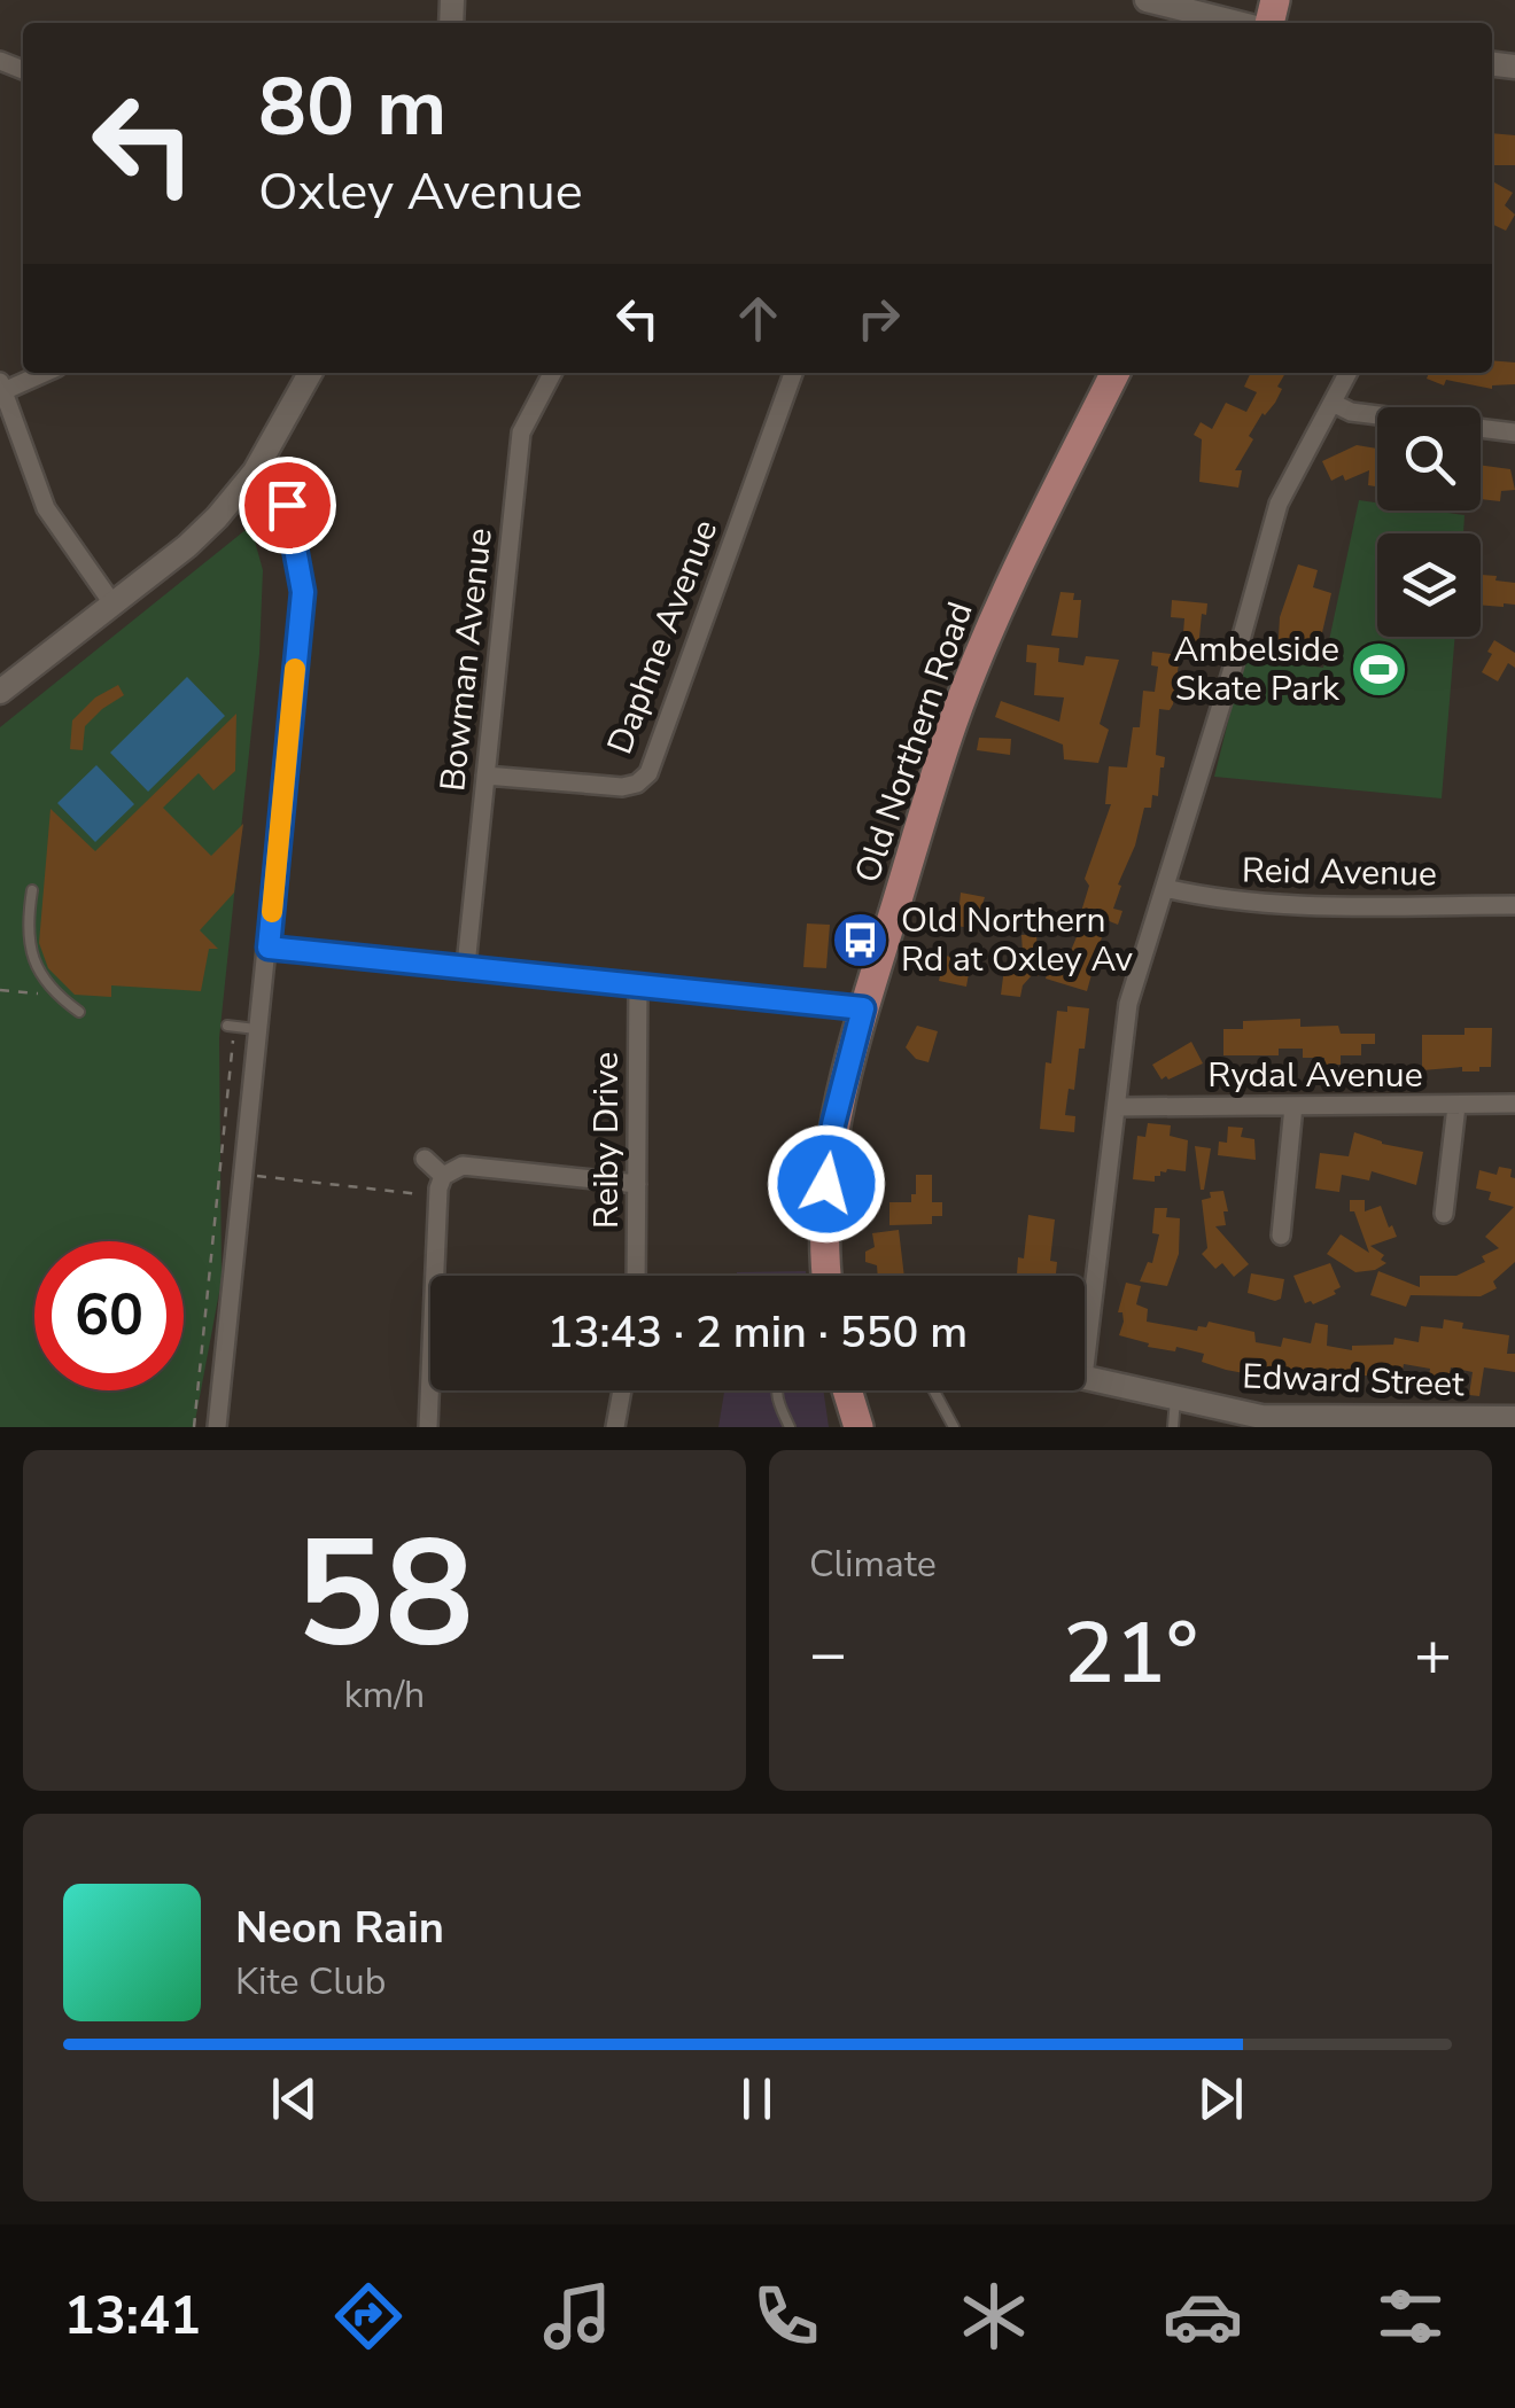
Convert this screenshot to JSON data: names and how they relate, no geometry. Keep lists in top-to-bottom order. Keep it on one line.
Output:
{"streets":{"main road":["Old Northern Road"],"street":["Daphne Avenue","Bowman Avenue","Reid Avenue","Rydal Avenue","Reiby Drive","Edward Street"]},"crossings":[["Daphne Avenue","Bowman Avenue"]],"places":{"sports":["Ambelside Skate Park"],"bus stop":["Old Northern Rd at Oxley Av"]},"page":{"turn":["80 m","Oxley Avenue"],"limit":"60","trip":"13:43 · 2 min · 550 m","tile":[["58","km/h"],"Climate"],"heat":["−","21°","+"],"song":["Neon Rain","Kite Club"],"tabs":"13:41"}}
